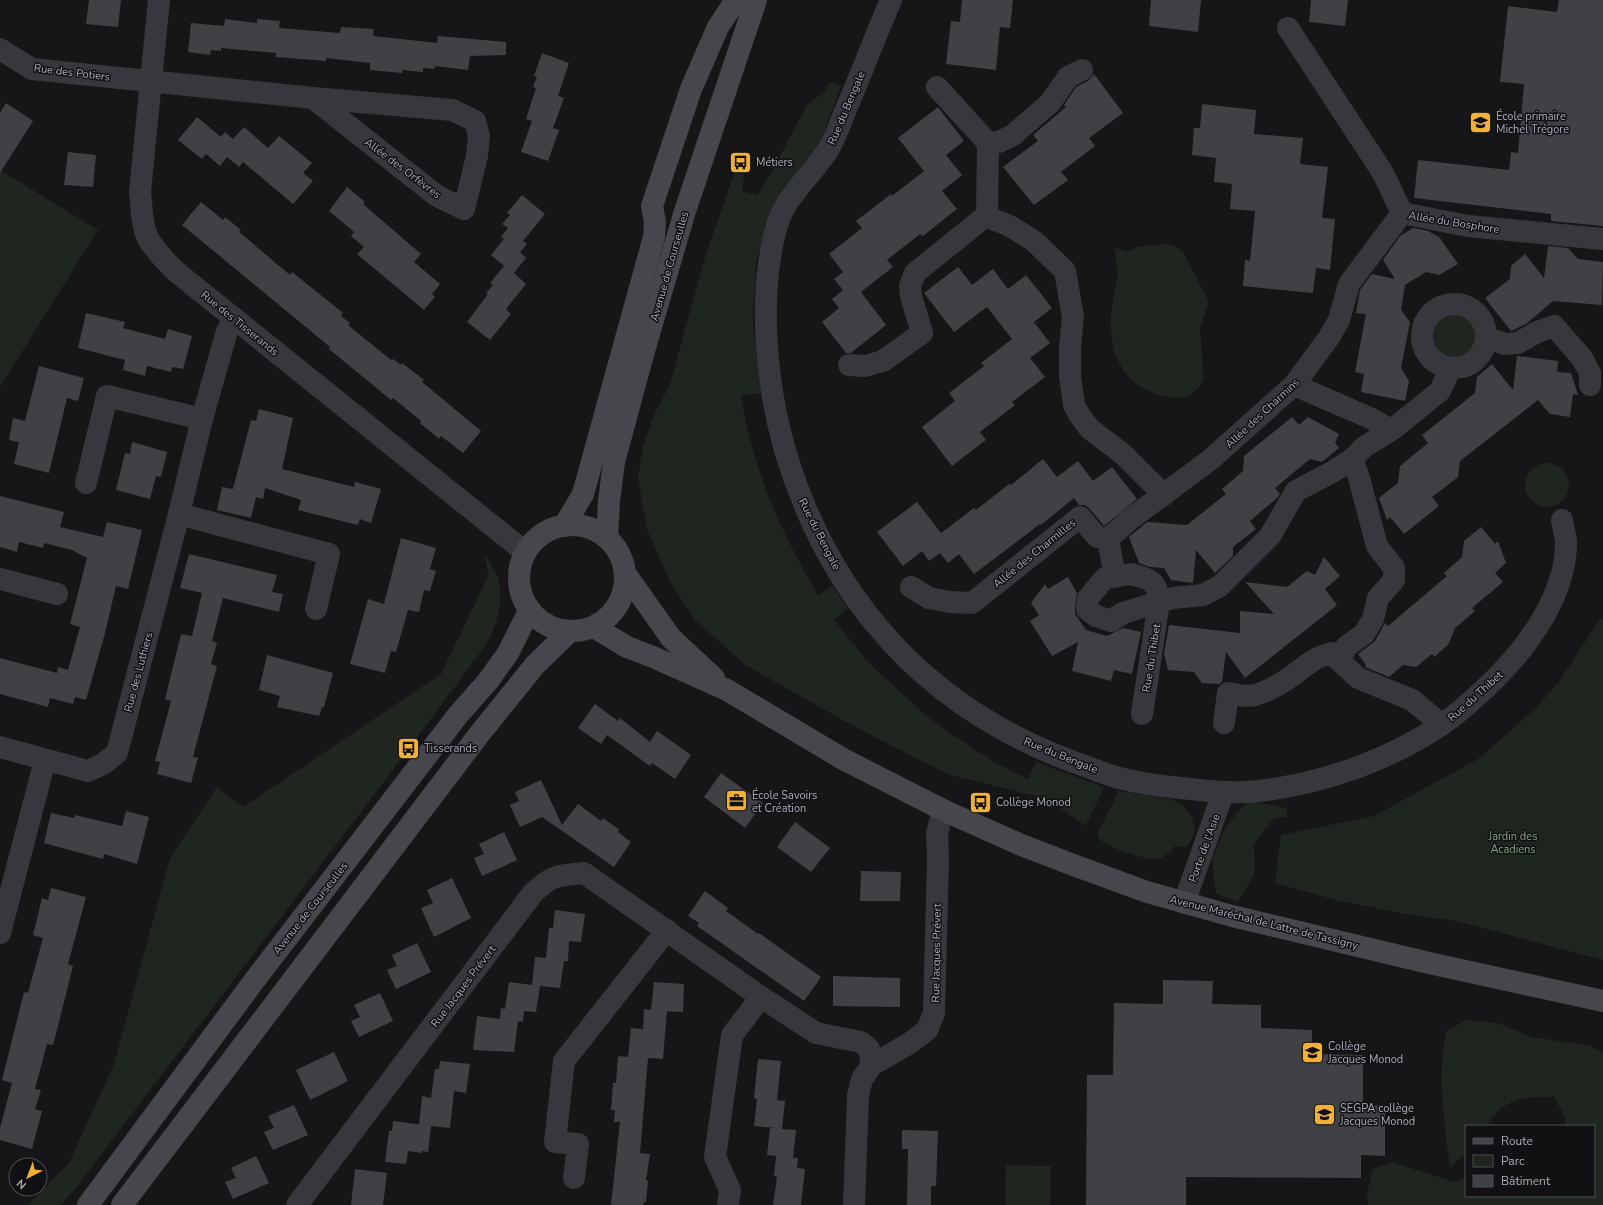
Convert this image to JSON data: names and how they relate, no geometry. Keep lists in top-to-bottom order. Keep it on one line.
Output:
{"streets":{"main road":["Avenue de Courseulles","Avenue Maréchal de Lattre de Tassigny"],"street":["Rue des Potiers","Rue du Bengale","Allée des Orfèvres","Allée du Bosphore","Rue des Tisserands","Allée des Charmins","Allée des Charmilles","Rue du Thibet","Rue des Luthiers","Porte de l'Asie","Rue Jacques Prévert"]},"crossings":[["Rue des Potiers","Allée des Orfèvres"],["Rue des Potiers","Rue des Tisserands"],["Rue du Bengale","Rue du Thibet"],["Rue du Bengale","Porte de l'Asie"],["Allée des Orfèvres","Rue des Tisserands"],["Allée du Bosphore","Allée des Charmins"],["Avenue de Courseulles","Rue des Tisserands"],["Avenue de Courseulles","Avenue Maréchal de Lattre de Tassigny"],["Rue des Tisserands","Rue des Luthiers"],["Rue des Tisserands","Avenue Maréchal de Lattre de Tassigny"],["Porte de l'Asie","Avenue Maréchal de Lattre de Tassigny"],["Avenue Maréchal de Lattre de Tassigny","Rue Jacques Prévert"]],"parks":["Jardin des Acadiens"],"places":{"school or university":["École primaire Michel Trégore","Collège Jacques Monod","SEGPA collège Jacques Monod"],"bus stop":["Métiers","Tisserands","Collège Monod"],"office":["École Savoirs et Création"]},"legend":["Route","Parc","Bâtiment"],"north":"bottom left"}
